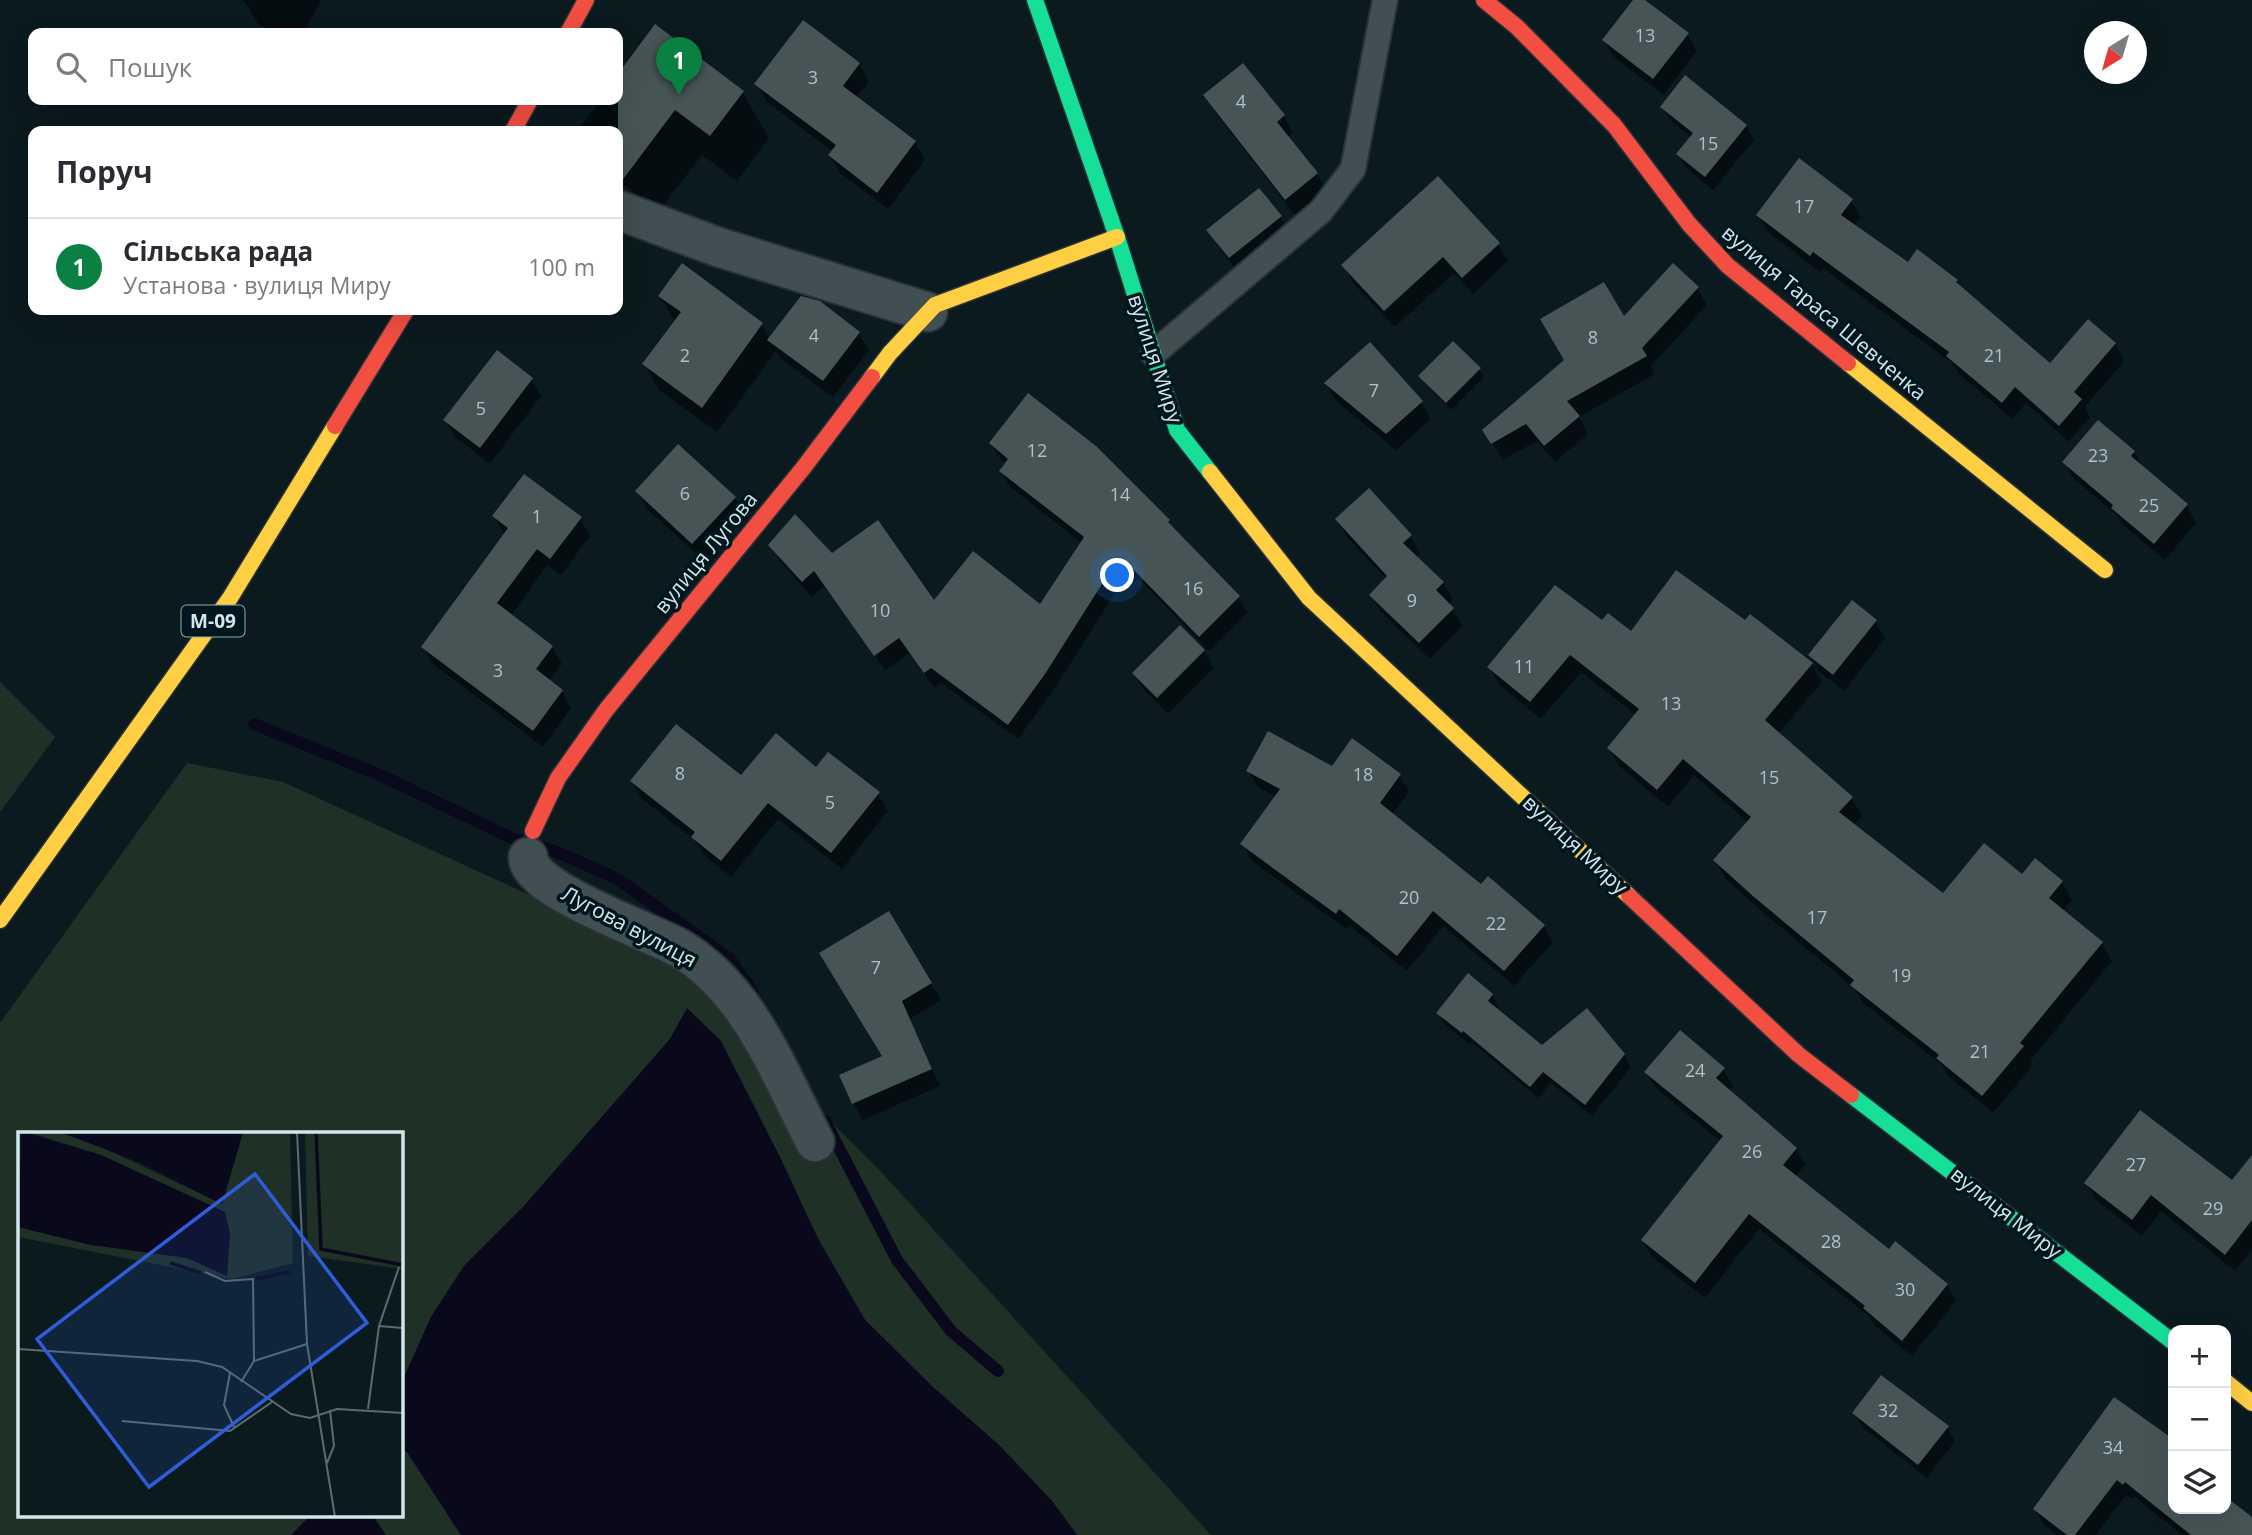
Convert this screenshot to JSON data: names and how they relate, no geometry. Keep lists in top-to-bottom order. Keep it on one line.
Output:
{"streets":{"main road":["вулиця Тараса Шевченка","вулиця Миру","вулиця Лугова","М-09"],"street":["Лугова вулиця"]},"crossings":[["вулиця Лугова","Лугова вулиця"]],"house_numbers":["13","3","4","15","17","4","8","2","21","7","5","12","23","6","14","25","1","16","9","10","11","3","13","8","18","15","5","20","17","22","7","19","21","24","26","27","29","28","30","32","34"],"north":"bottom left","page":{"search":"Пошук","pins":"1","heading":"Поруч","list":[{"mark":"1","name":"Сільська рада","note":"Установа · вулиця Миру","value":"100 m"}],"map_buttons":["+","−"]}}
